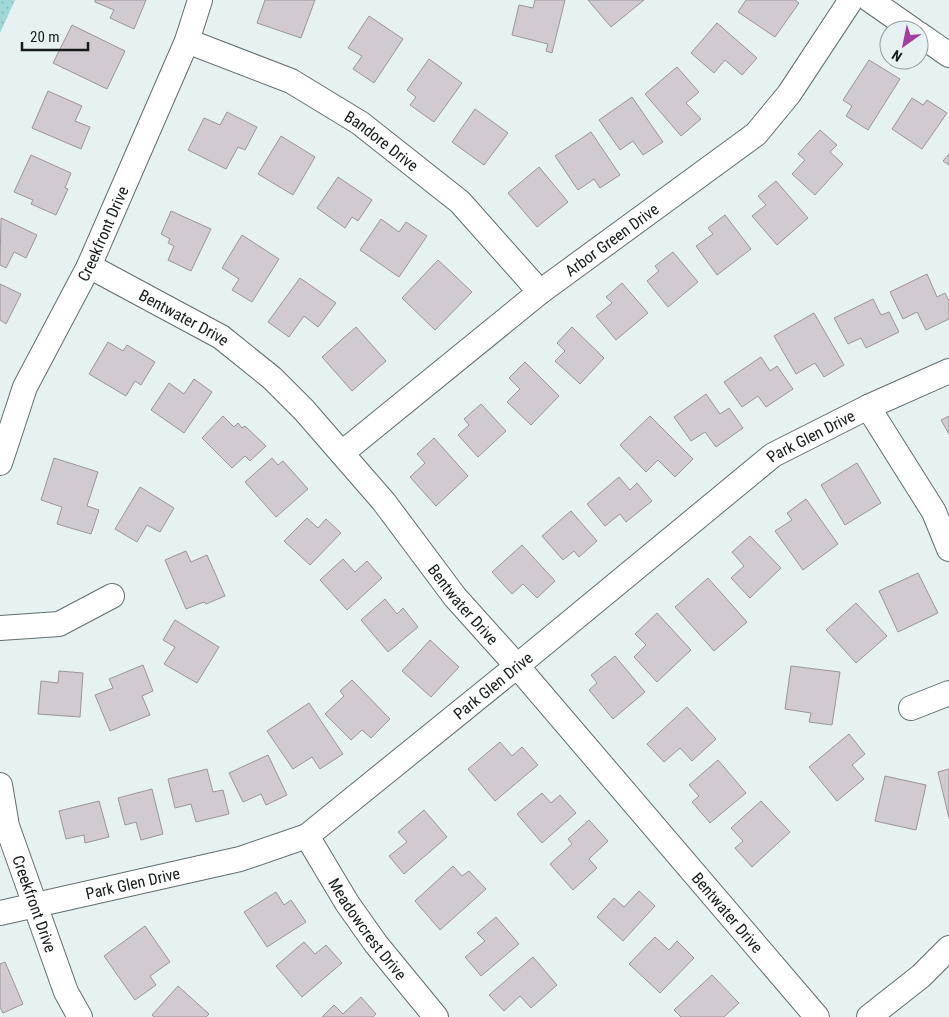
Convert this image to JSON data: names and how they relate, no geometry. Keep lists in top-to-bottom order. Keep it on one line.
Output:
{"streets":{"street":["Bandore Drive","Creekfront Drive","Arbor Green Drive","Bentwater Drive","Park Glen Drive","Meadowcrest Drive"]},"crossings":[["Bandore Drive","Creekfront Drive"],["Bandore Drive","Arbor Green Drive"],["Creekfront Drive","Bentwater Drive"],["Creekfront Drive","Park Glen Drive"],["Arbor Green Drive","Bentwater Drive"],["Bentwater Drive","Park Glen Drive"],["Park Glen Drive","Meadowcrest Drive"]],"scale_bar":"20 m","north":"bottom left"}
